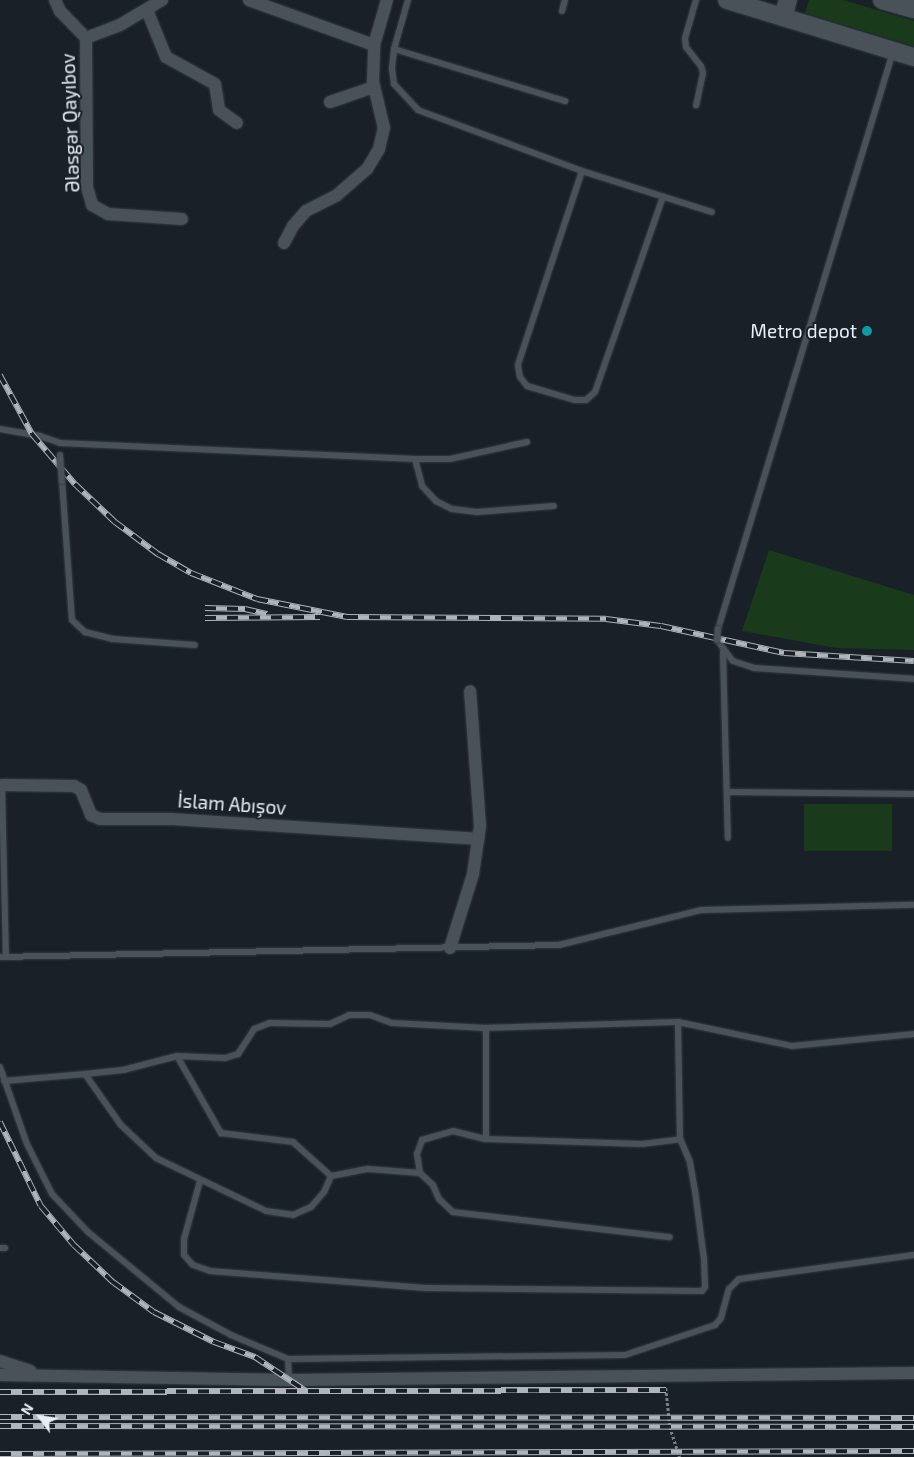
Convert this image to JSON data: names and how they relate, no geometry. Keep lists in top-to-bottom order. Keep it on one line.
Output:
{"streets":{"street":["Ələsgər Qayıbov","İslam Abışov"]},"places":["Metro depot"],"north":"top left"}
